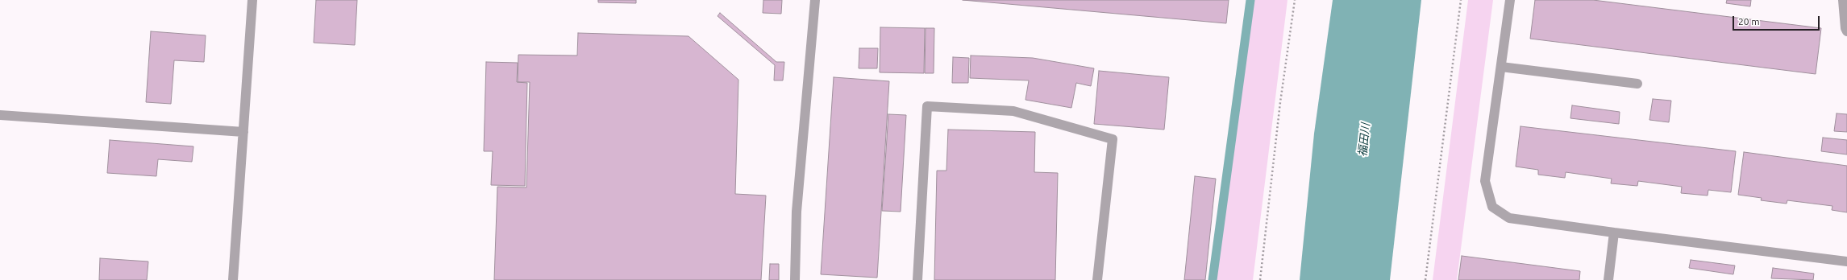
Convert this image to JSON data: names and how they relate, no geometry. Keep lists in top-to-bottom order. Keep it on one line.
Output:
{"water":["福田川"],"scale_bar":"20 m"}
